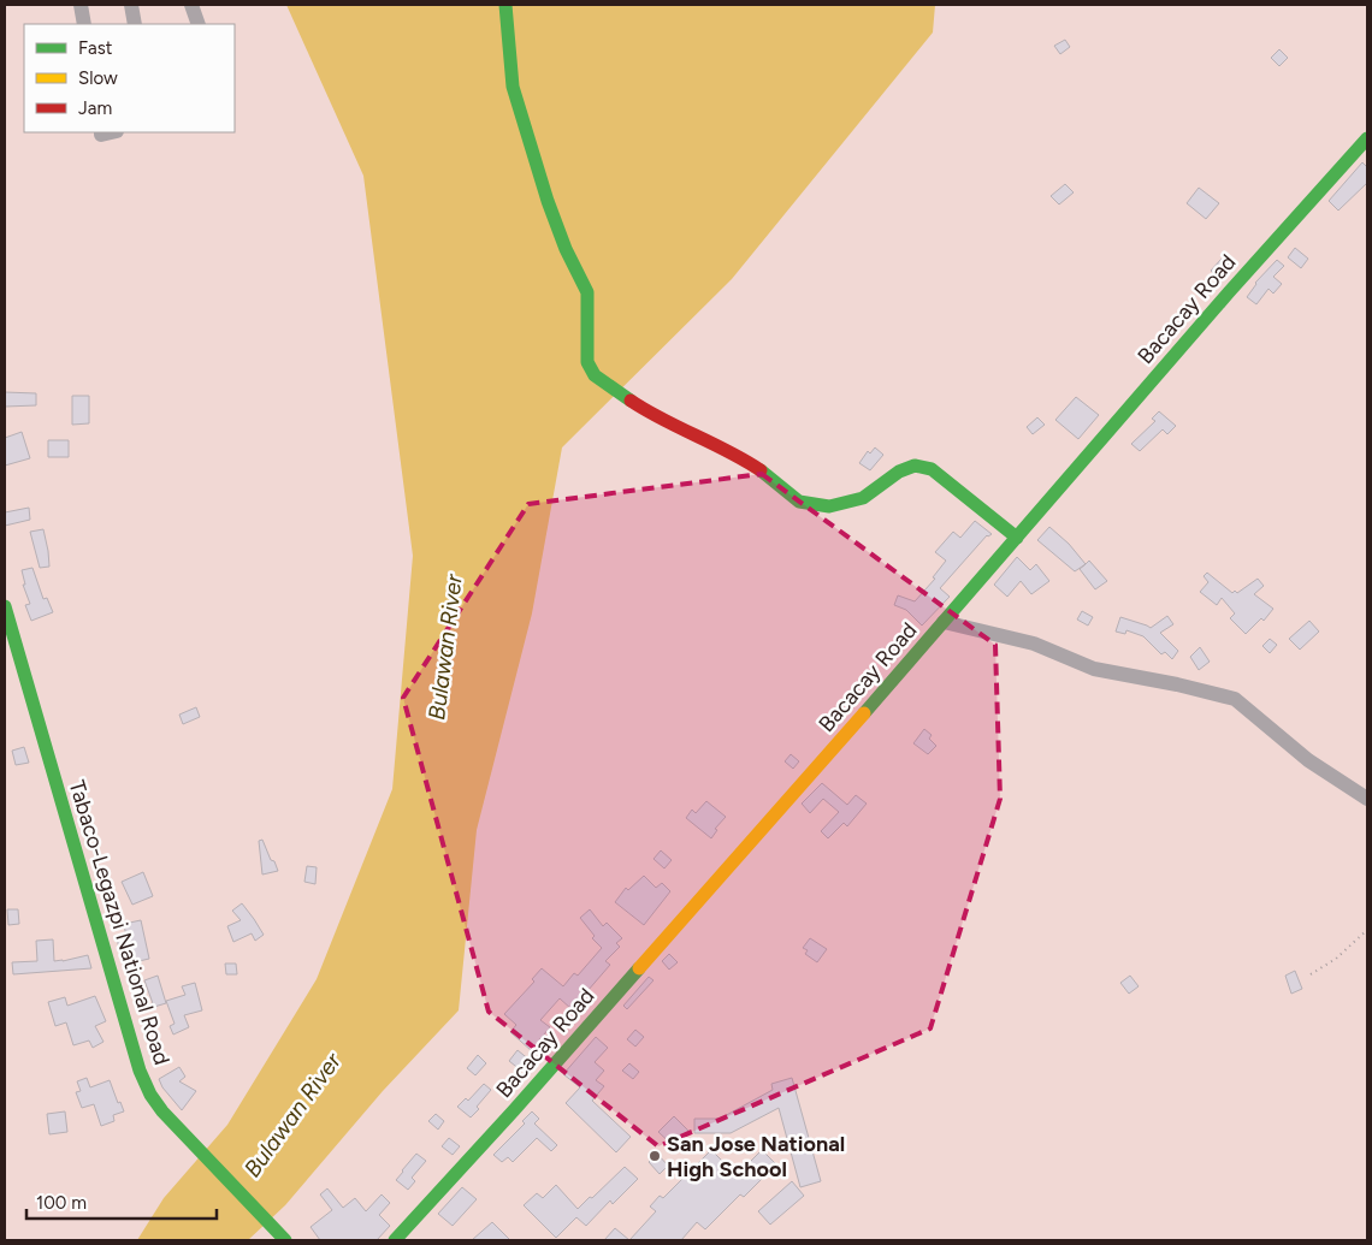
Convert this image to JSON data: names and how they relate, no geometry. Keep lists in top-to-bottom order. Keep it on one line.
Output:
{"streets":{"main road":["Bacacay Road","Tabaco-Legazpi National Road"]},"water":["Bulawan River"],"places":["San Jose National High School"],"legend":["Fast","Slow","Jam"],"scale_bar":"100 m"}
